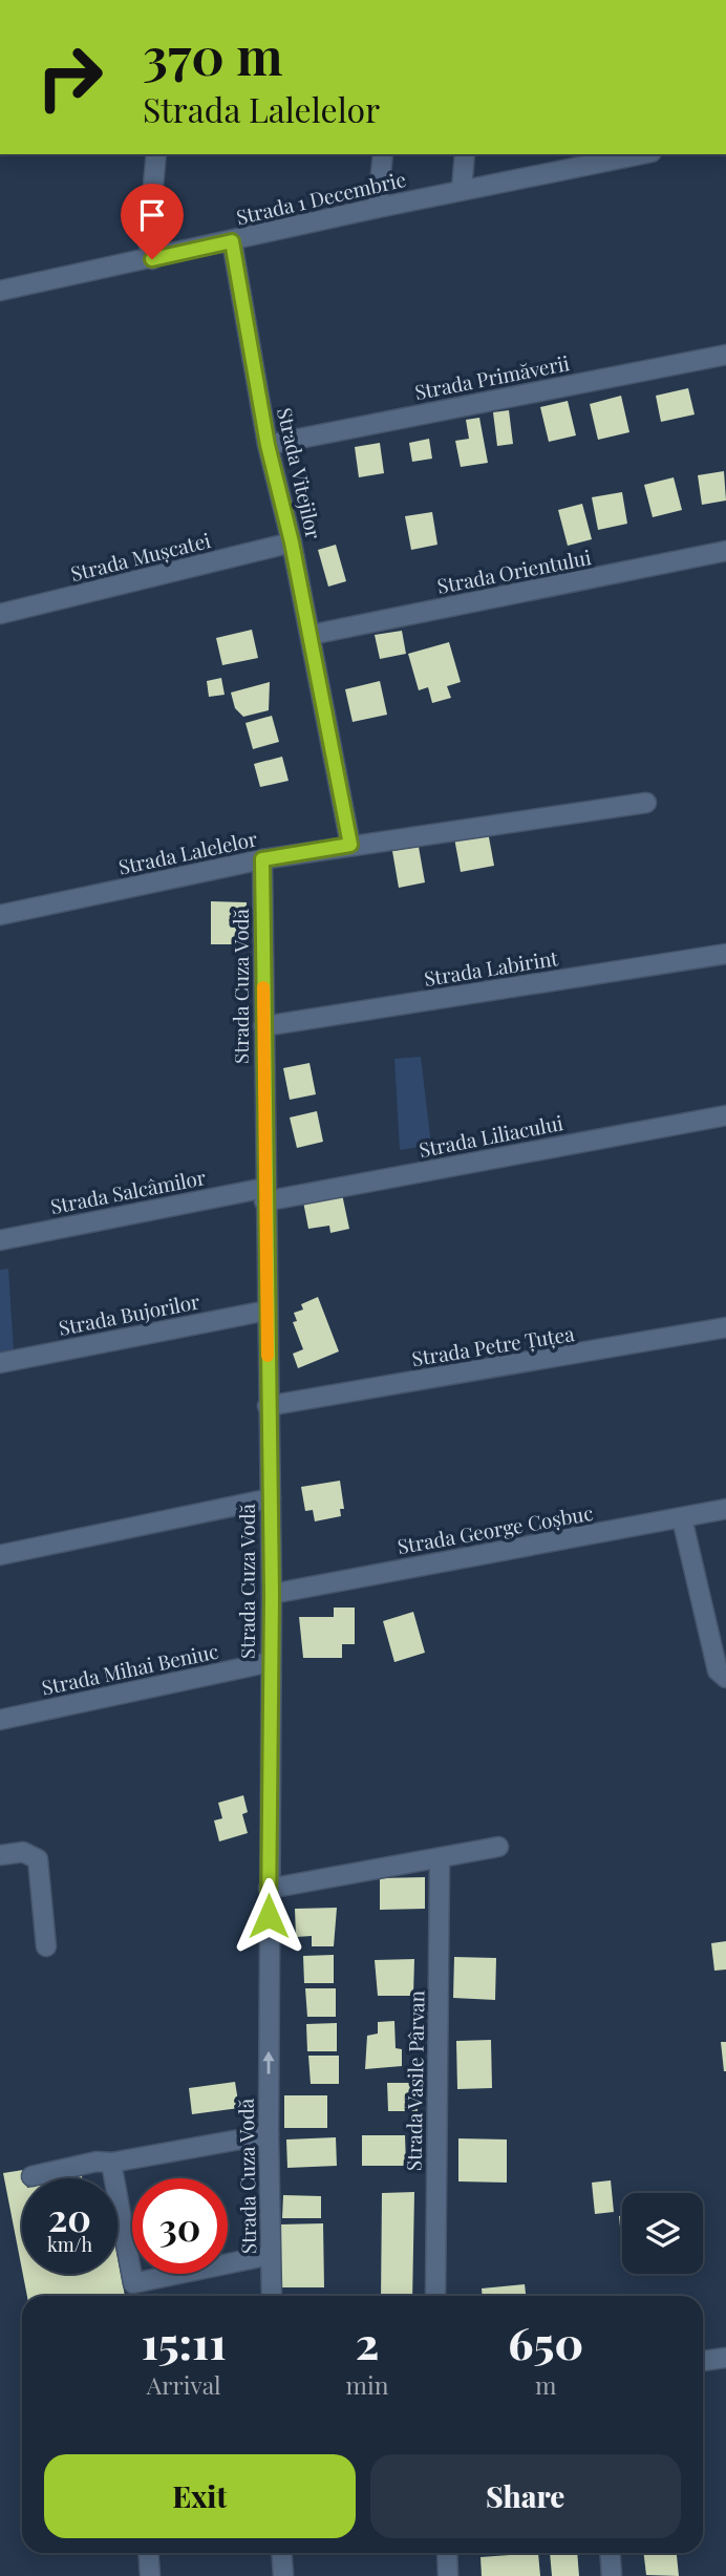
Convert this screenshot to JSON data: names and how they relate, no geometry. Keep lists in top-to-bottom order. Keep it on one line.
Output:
{"streets":{"street":["Strada 1 Decembrie","Strada Primăverii","Strada Vitejilor","Strada Mușcatei","Strada Orientului","Strada Lalelelor","Strada Labirint","Strada Cuza Vodă","Strada Liliacului","Strada Salcâmilor","Strada Bujorilor","Strada Petre Țuțea","Strada George Coșbuc","Strada Mihai Beniuc","Strada Vasile Pârvan"]},"crossings":[["Strada 1 Decembrie","Strada Vitejilor"],["Strada Primăverii","Strada Vitejilor"],["Strada Vitejilor","Strada Mușcatei"],["Strada Vitejilor","Strada Orientului"],["Strada Vitejilor","Strada Lalelelor"],["Strada Lalelelor","Strada Cuza Vodă"],["Strada Labirint","Strada Cuza Vodă"],["Strada Cuza Vodă","Strada Liliacului"],["Strada Cuza Vodă","Strada Salcâmilor"],["Strada Cuza Vodă","Strada Bujorilor"],["Strada Cuza Vodă","Strada Petre Țuțea"],["Strada Cuza Vodă","Strada George Coșbuc"],["Strada Cuza Vodă","Strada Mihai Beniuc"],["Strada Liliacului","Strada Salcâmilor"]],"page":{"turn":["370 m","Strada Lalelelor"],"speed":"20 km/h","limit":"30","eta":["15:11","Arrival","2","min","650","m"],"buttons":["Exit","Share"]}}
